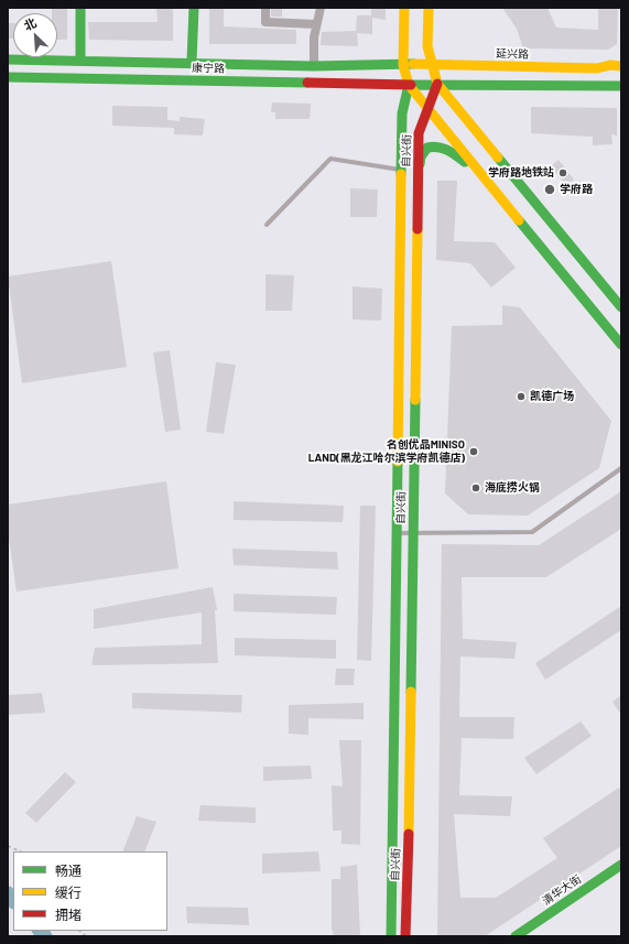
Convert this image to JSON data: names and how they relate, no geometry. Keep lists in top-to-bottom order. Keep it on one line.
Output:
{"streets":{"main road":["延兴路","康宁路","自兴街","清华大街"]},"crossings":[["延兴路","康宁路"],["康宁路","自兴街"]],"places":["学府路地铁站","学府路","凯德广场","名创优品MINISO LAND(黑龙江哈尔滨学府凯德店)","海底捞火锅"],"legend":["畅通","缓行","拥堵"],"north":"top left"}
